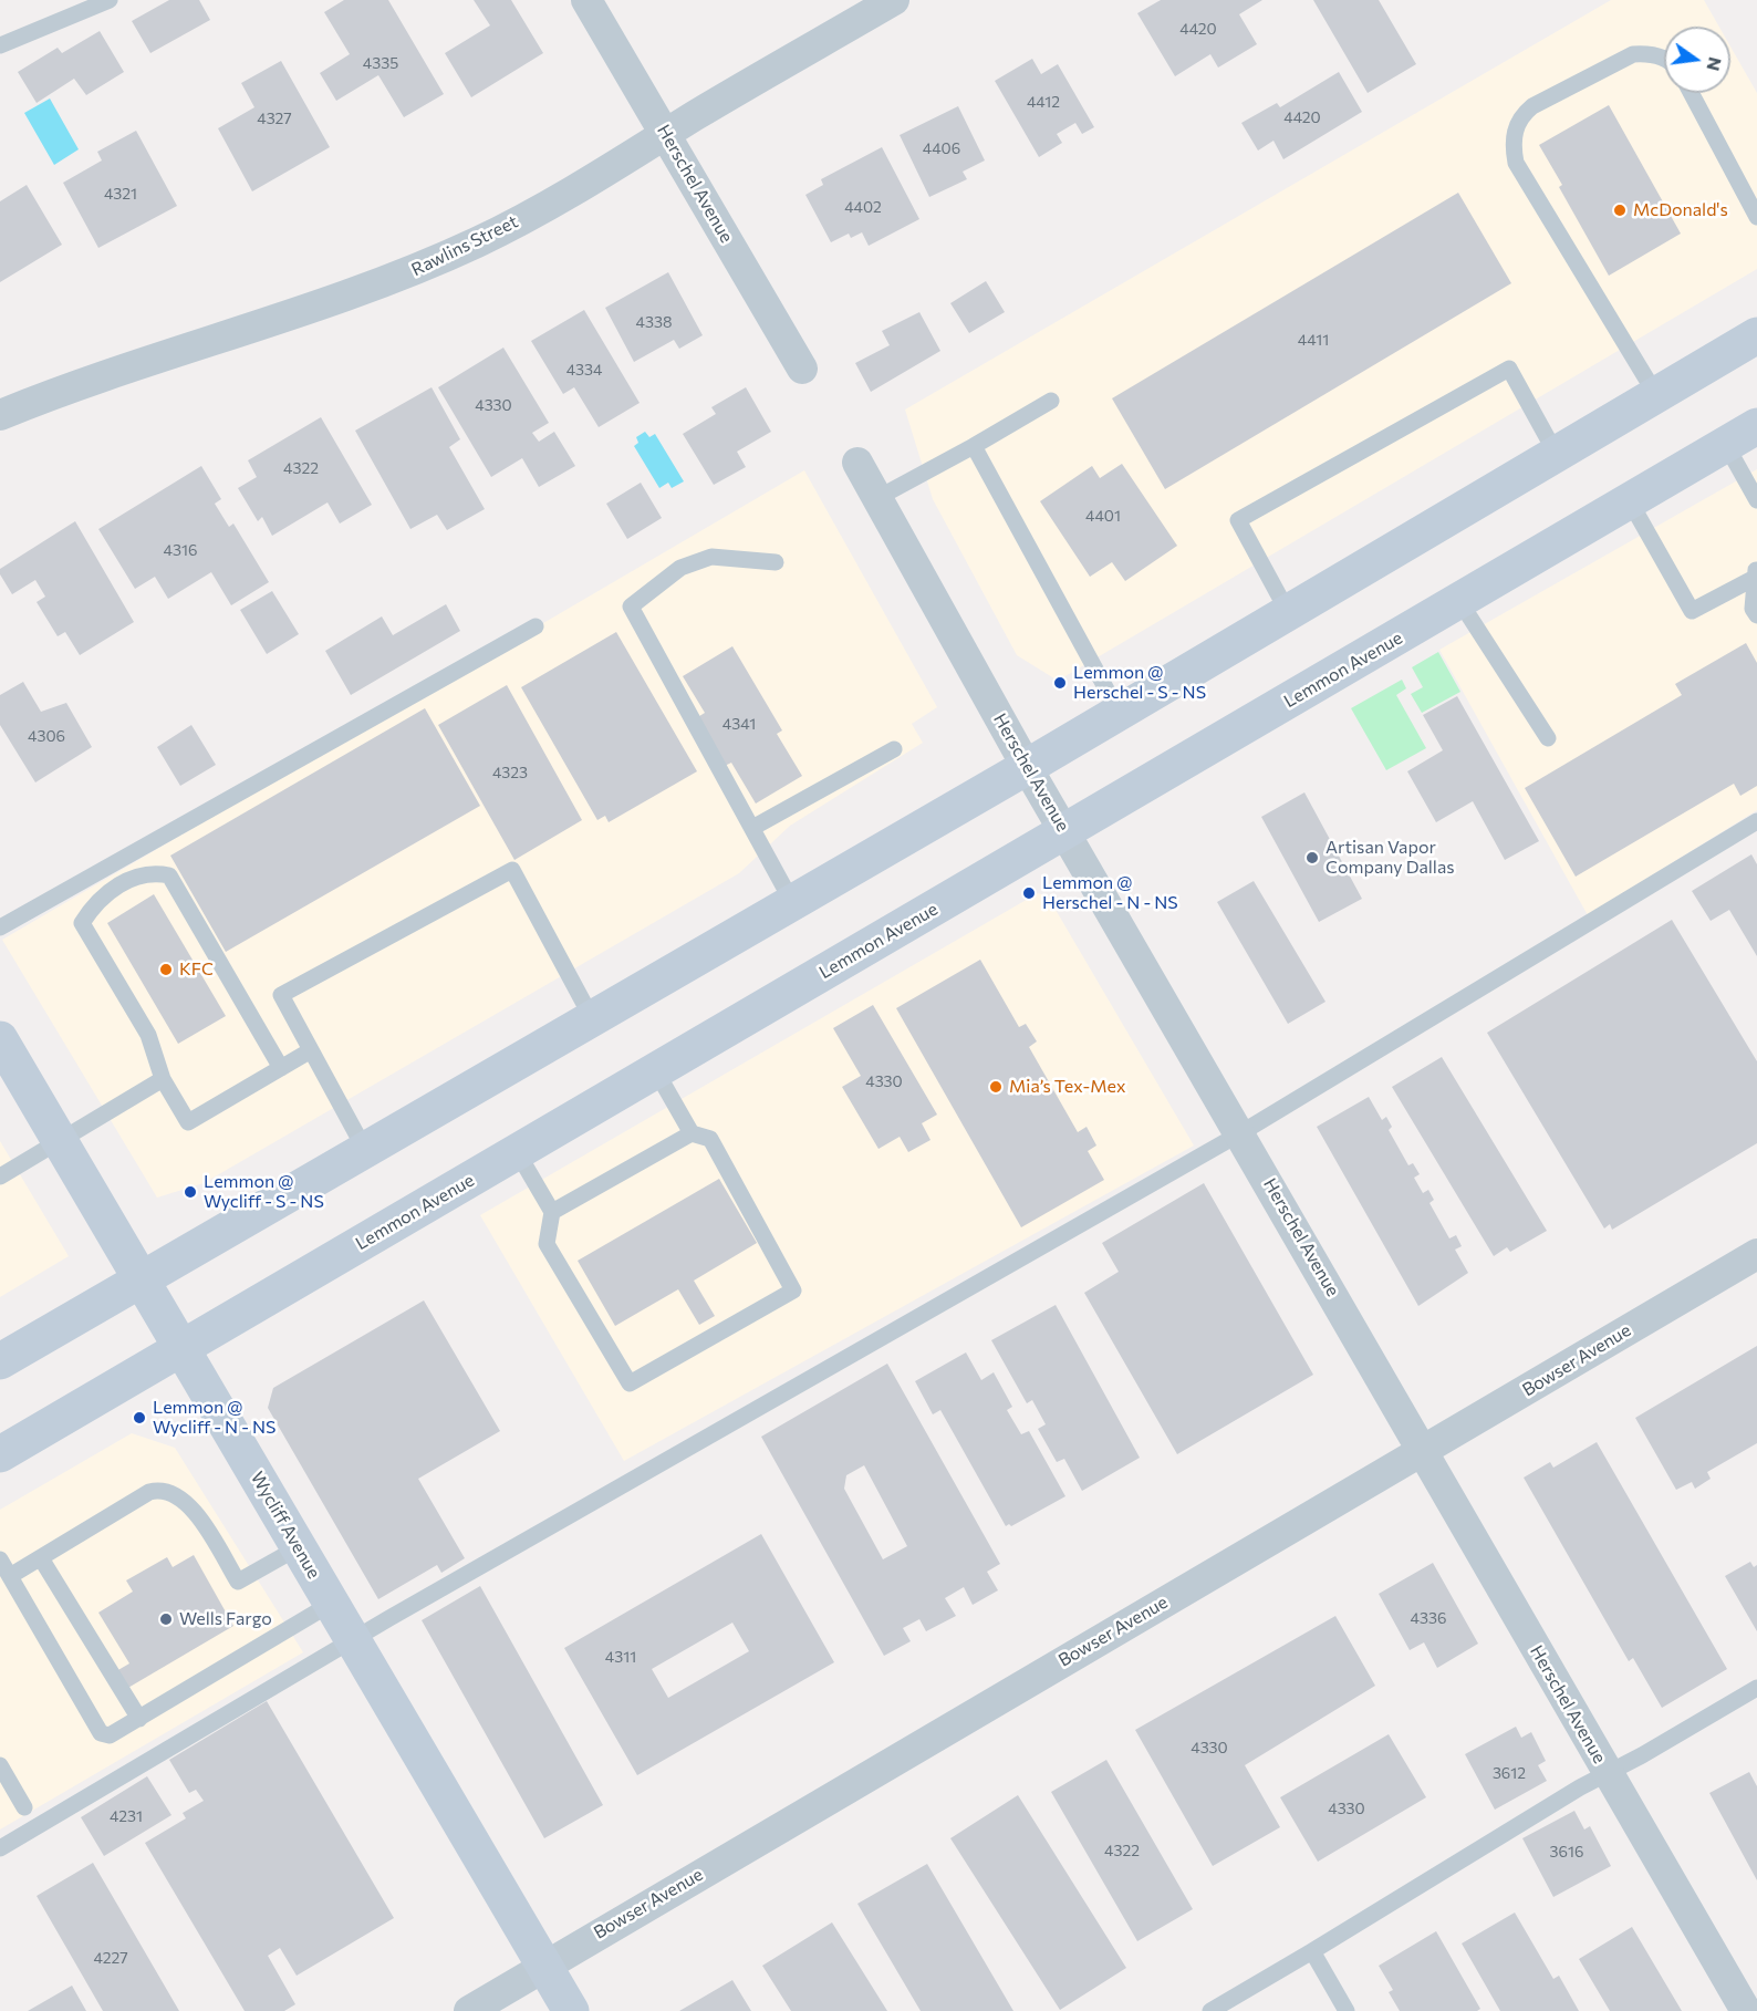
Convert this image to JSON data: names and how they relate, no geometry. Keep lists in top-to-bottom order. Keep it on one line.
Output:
{"streets":{"main road":["Lemmon Avenue","Wycliff Avenue"],"street":["Herschel Avenue","Rawlins Street","Bowser Avenue"]},"crossings":[["Herschel Avenue","Rawlins Street"],["Herschel Avenue","Lemmon Avenue"],["Herschel Avenue","Bowser Avenue"],["Lemmon Avenue","Wycliff Avenue"],["Bowser Avenue","Wycliff Avenue"]],"places":["McDonald's","Lemmon @ Herschel - S - NS","Artisan Vapor Company Dallas","Lemmon @ Herschel - N - NS","KFC","Mia’s Tex-Mex","Lemmon @ Wycliff - S - NS","Lemmon @ Wycliff - N - NS","Wells Fargo"],"house_numbers":["4420","4335","4412","4420","4327","4406","4321","4402","4338","4411","4334","4330","4322","4401","4316","4341","4306","4323","4330","4336","4311","4330","3612","4330","4231","4322","3616","4227"],"north":"right"}
